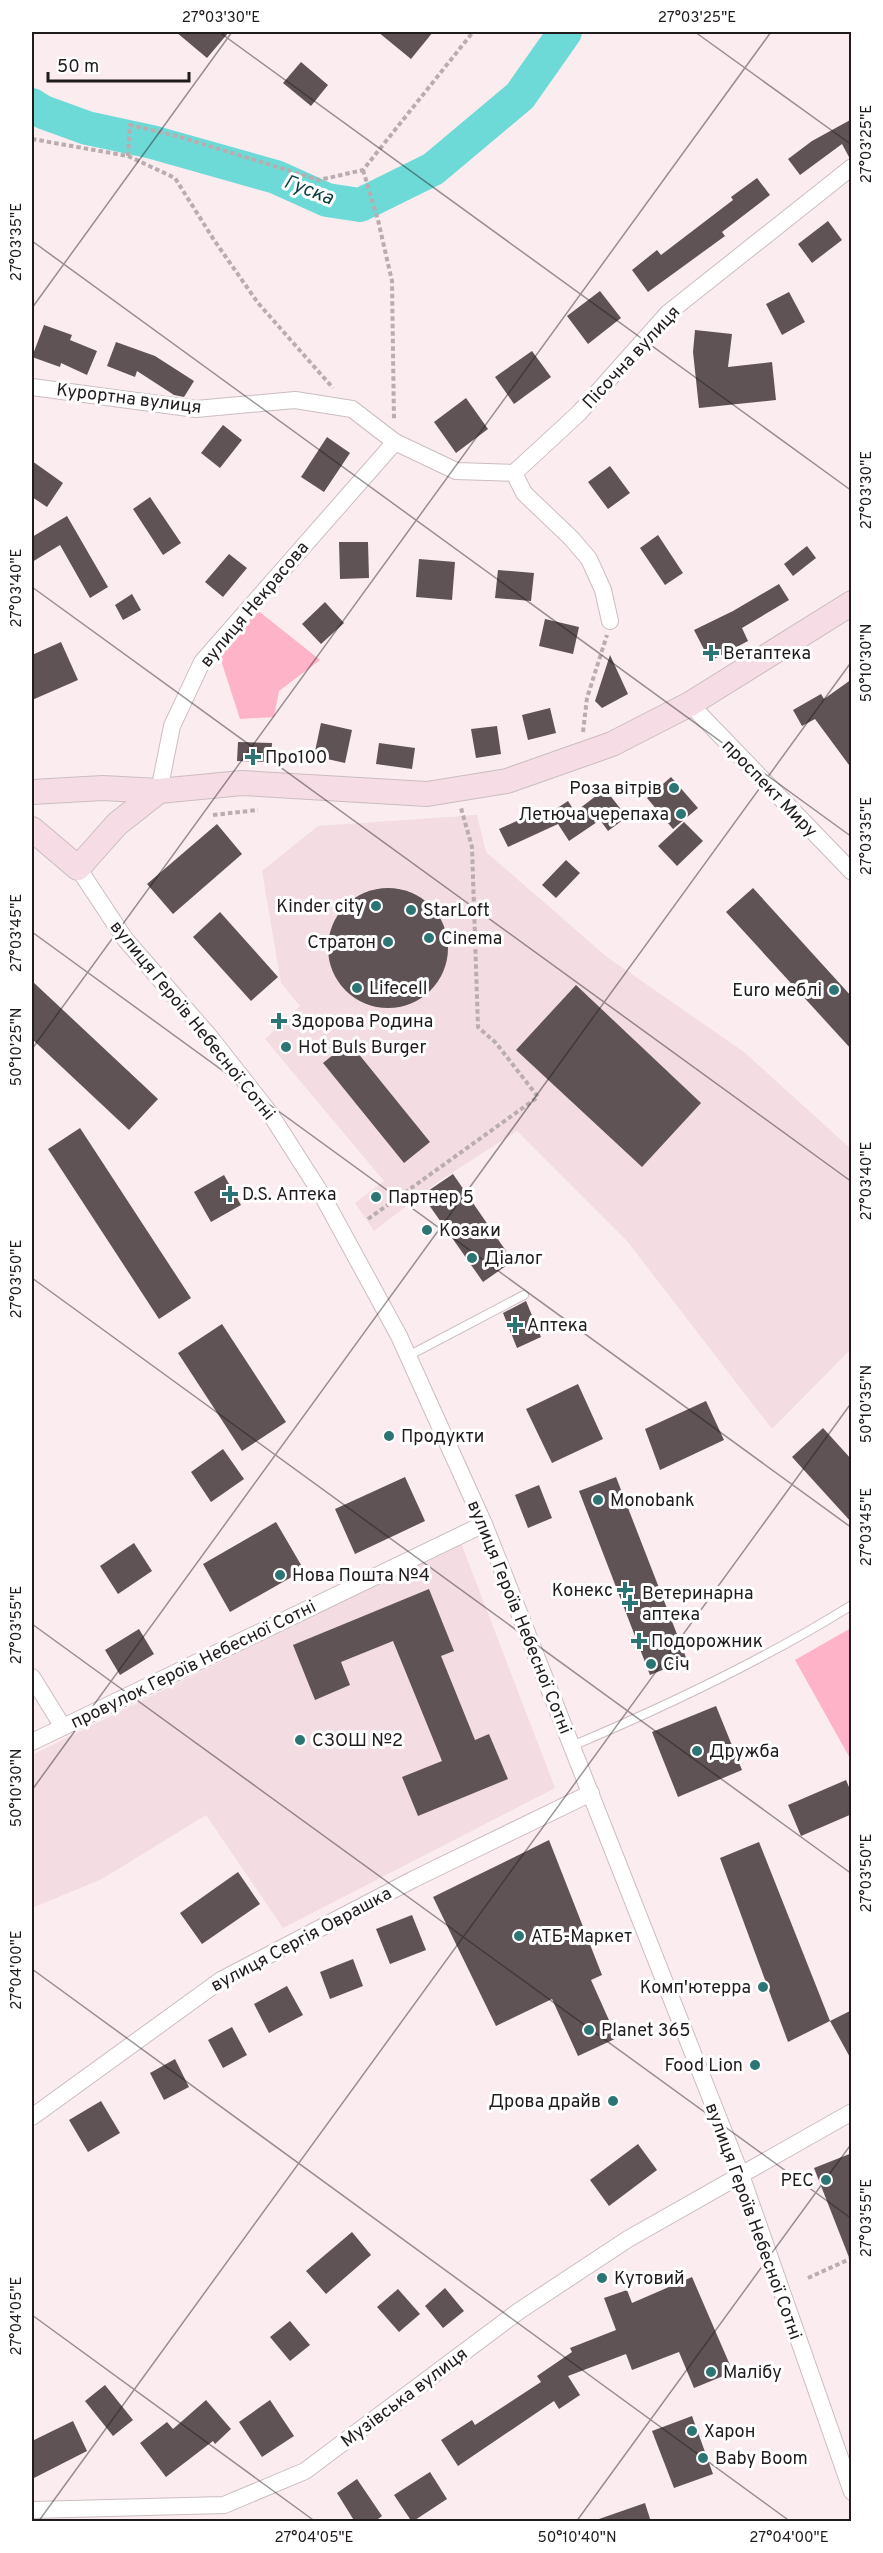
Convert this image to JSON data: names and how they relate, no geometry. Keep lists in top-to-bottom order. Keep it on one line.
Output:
{"streets":{"main road":["вулиця Героїв Небесної Сотні"],"street":["Пісочна вулиця","Курортна вулиця","вулиця Некрасова","проспект Миру","провулок Героїв Небесної Сотні","вулиця Сергія Оврашка","Музівська вулиця"]},"crossings":[["Курортна вулиця","вулиця Некрасова"],["вулиця Героїв Небесної Сотні","провулок Героїв Небесної Сотні"],["вулиця Героїв Небесної Сотні","вулиця Сергія Оврашка"],["вулиця Героїв Небесної Сотні","Музівська вулиця"]],"water":["Гуска"],"places":{"health":["Ветаптека","Про100","Здорова Родина","D.S. Аптека","Аптека","Конекс","Ветеринарна аптека","Подорожник"],"other":["Роза вітрів","Летюча черепаха","Kinder city","StarLoft","Cinema","Стратон","Lifecell","Euro меблі","Hot Buls Burger","Партнер 5","Козаки","Діалог","Продукти","Monobank","Нова Пошта №4","Січ","СЗОШ №2","Дружба","АТБ-Маркет","Комп'ютерра","Planet 365","Food Lion","Дрова драйв","РЕС","Кутовий","Малібу","Харон","Baby Boom"]},"scale_bar":"50 m","coordinates":["27°03'30\"E","27°03'25\"E","27°03'35\"E","27°03'40\"E","50°10'30\"N","27°03'45\"E","50°10'25\"N","27°03'50\"E","50°10'35\"N","27°03'55\"E","27°04'00\"E","27°04'05\"E","50°10'40\"N"]}
